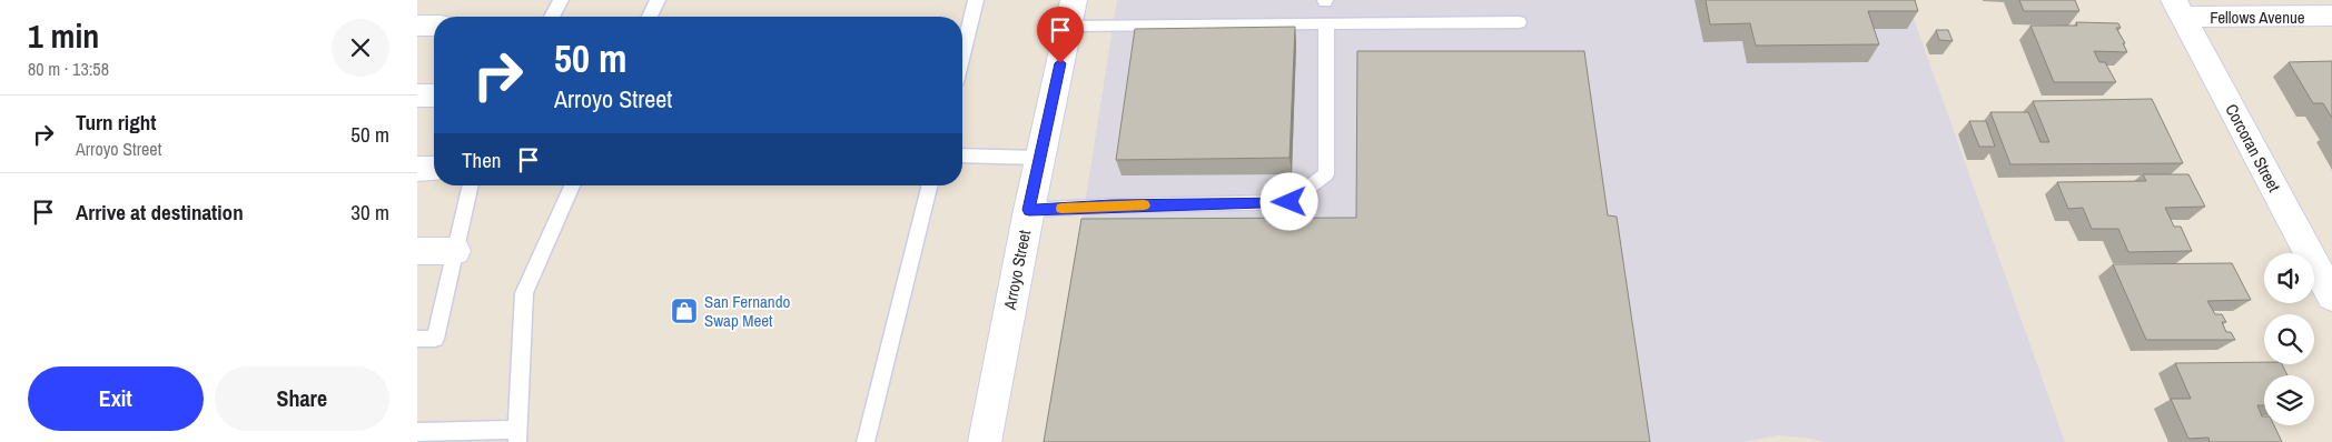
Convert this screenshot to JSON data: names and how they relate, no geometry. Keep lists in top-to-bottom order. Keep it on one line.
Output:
{"streets":{"street":["Fellows Avenue","Corcoran Street","Arroyo Street"]},"crossings":[["Fellows Avenue","Corcoran Street"]],"places":{"shop":["San Fernando Swap Meet"]},"page":{"heading":["1 min","80 m · 13:58"],"turn":["50 m","Arroyo Street"],"list":[{"name":"Turn right","note":"Arroyo Street","value":"50 m"},{"name":"Arrive at destination","value":"30 m"}],"then":"Then","buttons":["Exit","Share"]}}
